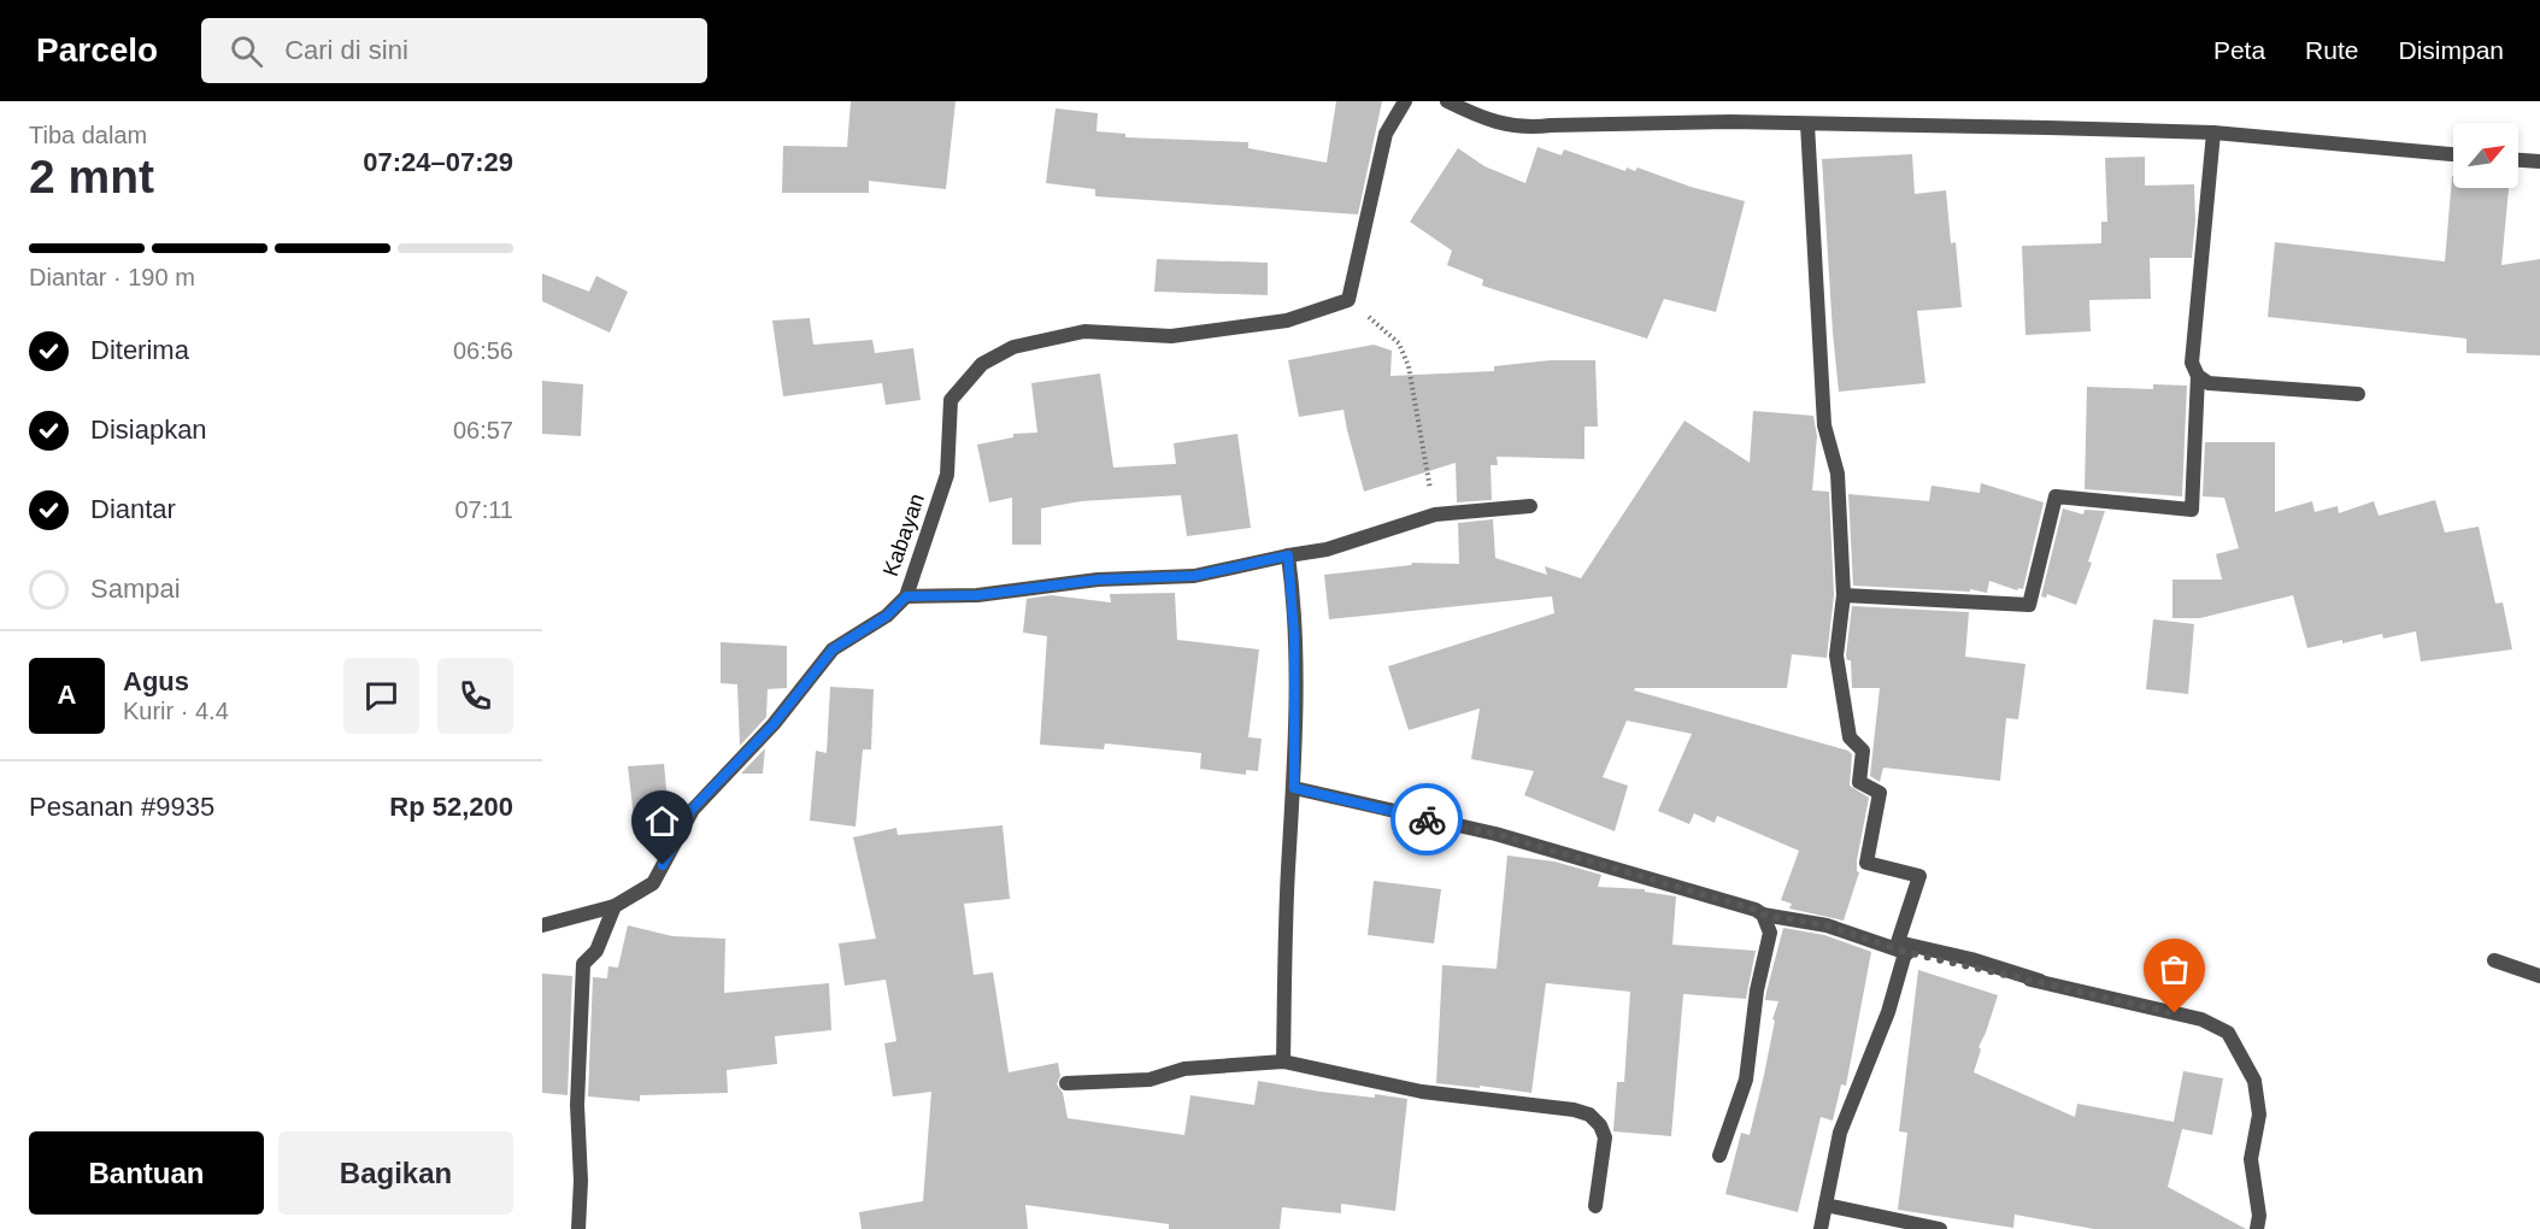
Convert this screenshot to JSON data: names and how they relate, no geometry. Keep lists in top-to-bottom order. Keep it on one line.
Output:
{"streets":{"street":["Kabayan"]},"north":"top right","page":{"header":"Parcelo","search":"Cari di sini","nav":["Peta","Rute","Disimpan"],"heading":["2 mnt","Tiba dalam","07:24–07:29"],"panel":["Agus","Kurir · 4.4","Pesanan #9935","Rp 52,200"],"bar":"Diantar · 190 m","list":[["Diterima","06:56"],["Disiapkan","06:57"],["Diantar","07:11"],"Sampai"],"round":"A","buttons":["Bantuan","Bagikan"]}}
